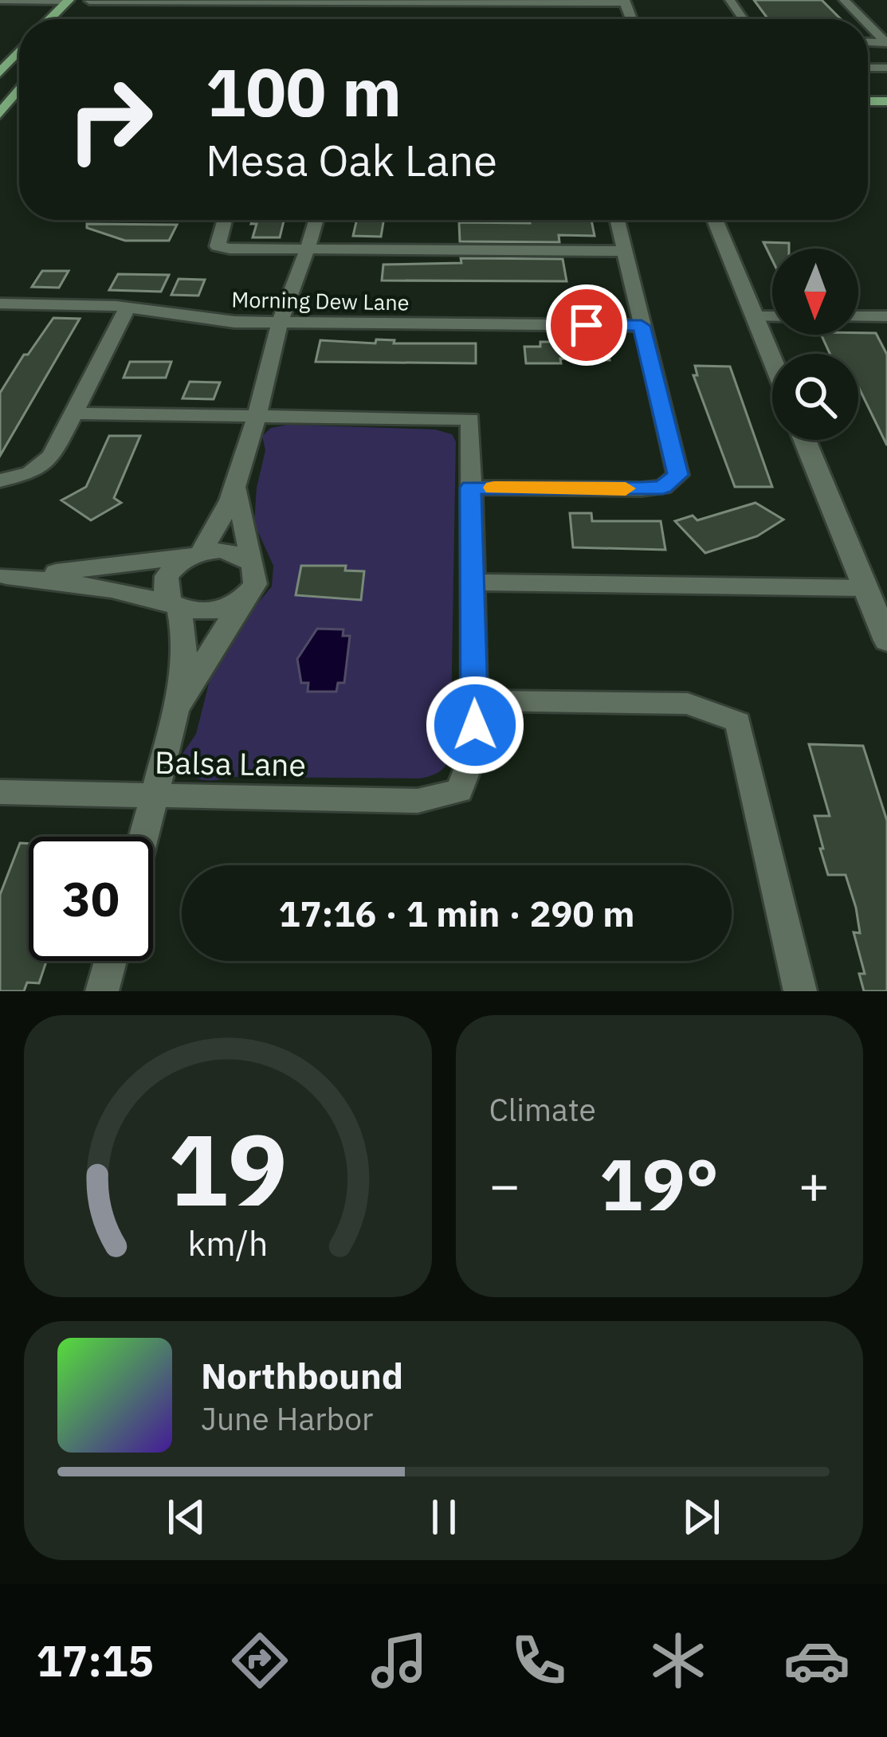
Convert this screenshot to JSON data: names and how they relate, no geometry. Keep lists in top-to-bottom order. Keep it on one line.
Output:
{"streets":{"street":["Morning Dew Lane","Balsa Lane"]},"north":"bottom","page":{"turn":["100 m","Mesa Oak Lane"],"limit":"30","trip":"17:16 · 1 min · 290 m","tile":"Climate","heat":["−","19°","+"],"song":["Northbound","June Harbor"],"tabs":"17:15","gauge":["19","km/h"]}}
